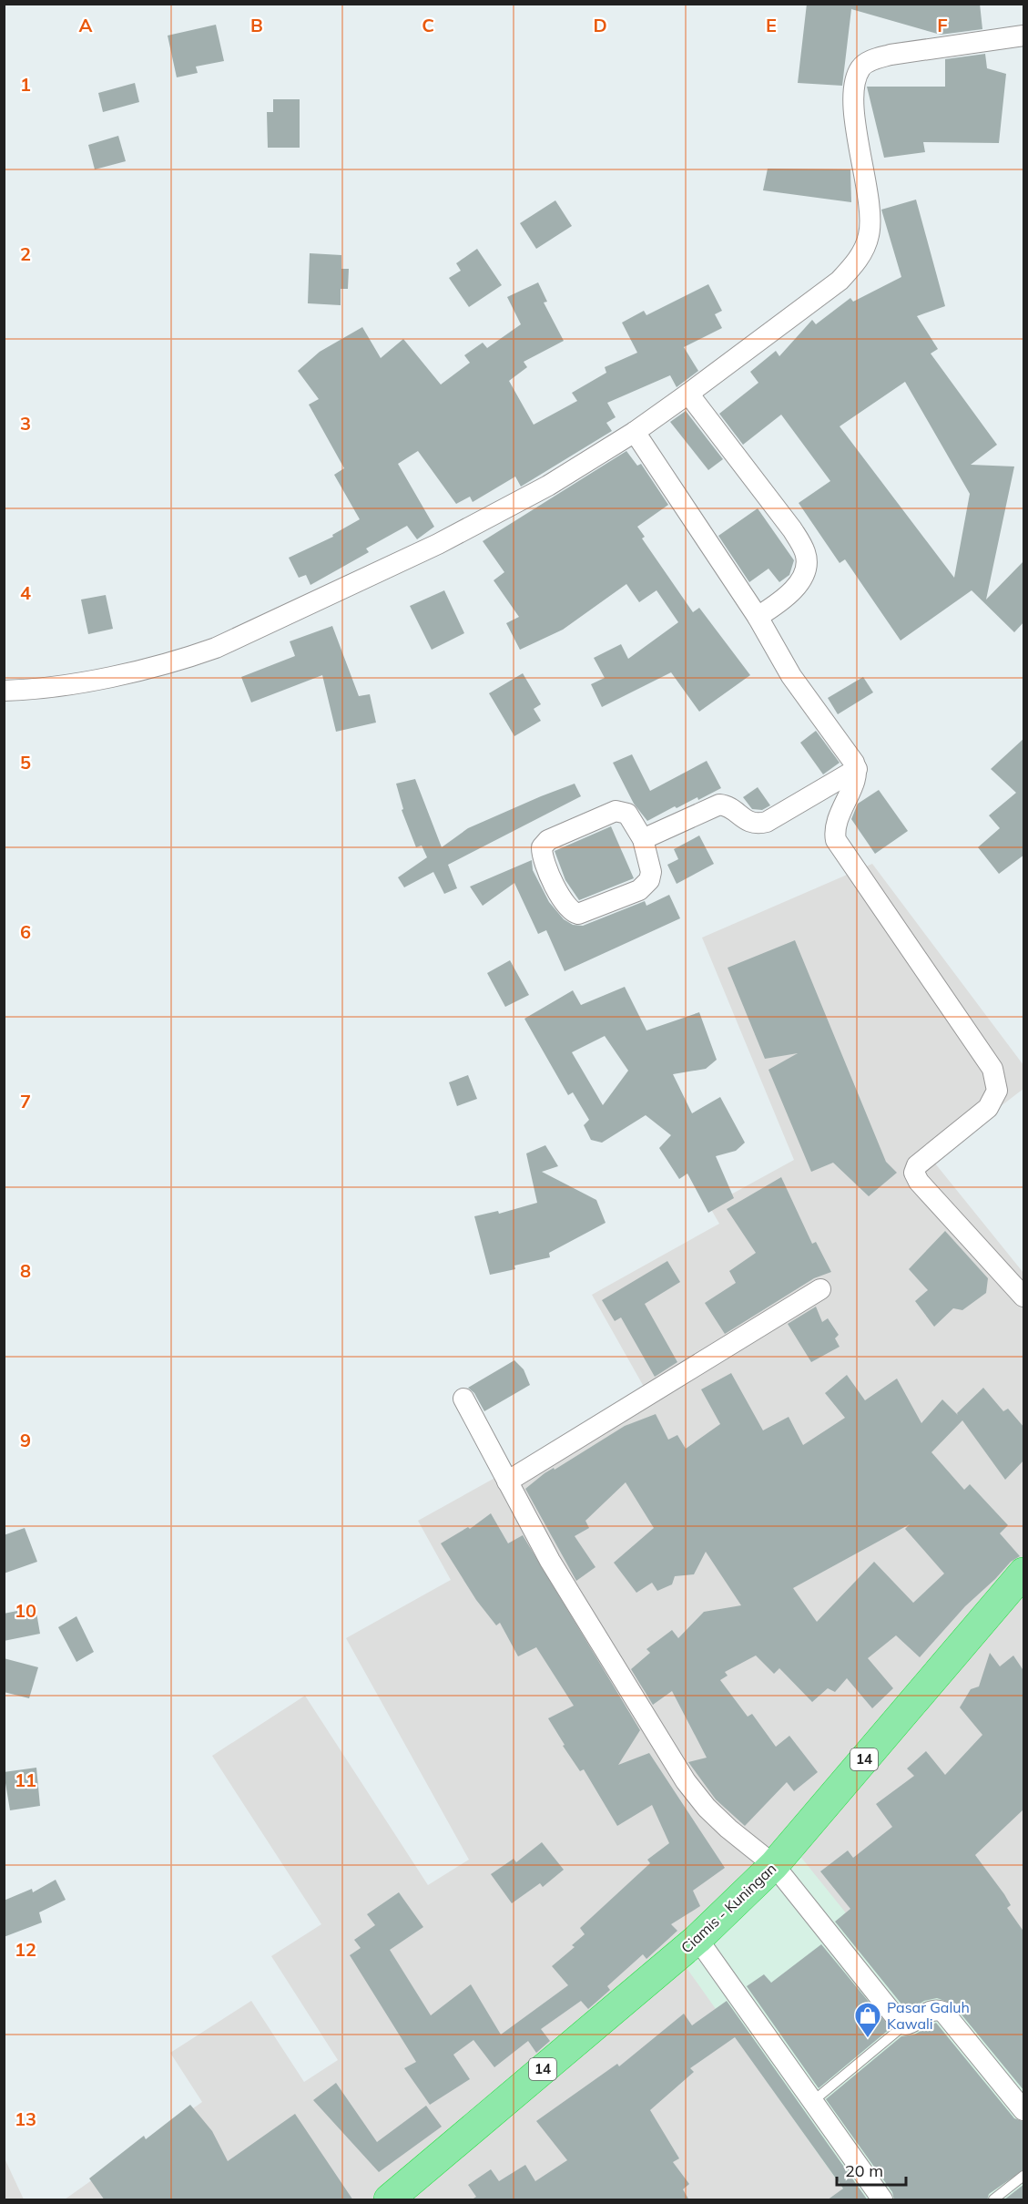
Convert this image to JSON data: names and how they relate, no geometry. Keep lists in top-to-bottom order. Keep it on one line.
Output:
{"streets":{"highway":["14","Ciamis - Kuningan"]},"places":{"shop":["Pasar Galuh Kawali"]},"scale_bar":"20 m","grid":{"columns":["A","B","C","D","E","F"],"rows":["1","2","3","4","5","6","7","8","9","10","11","12","13"]}}
